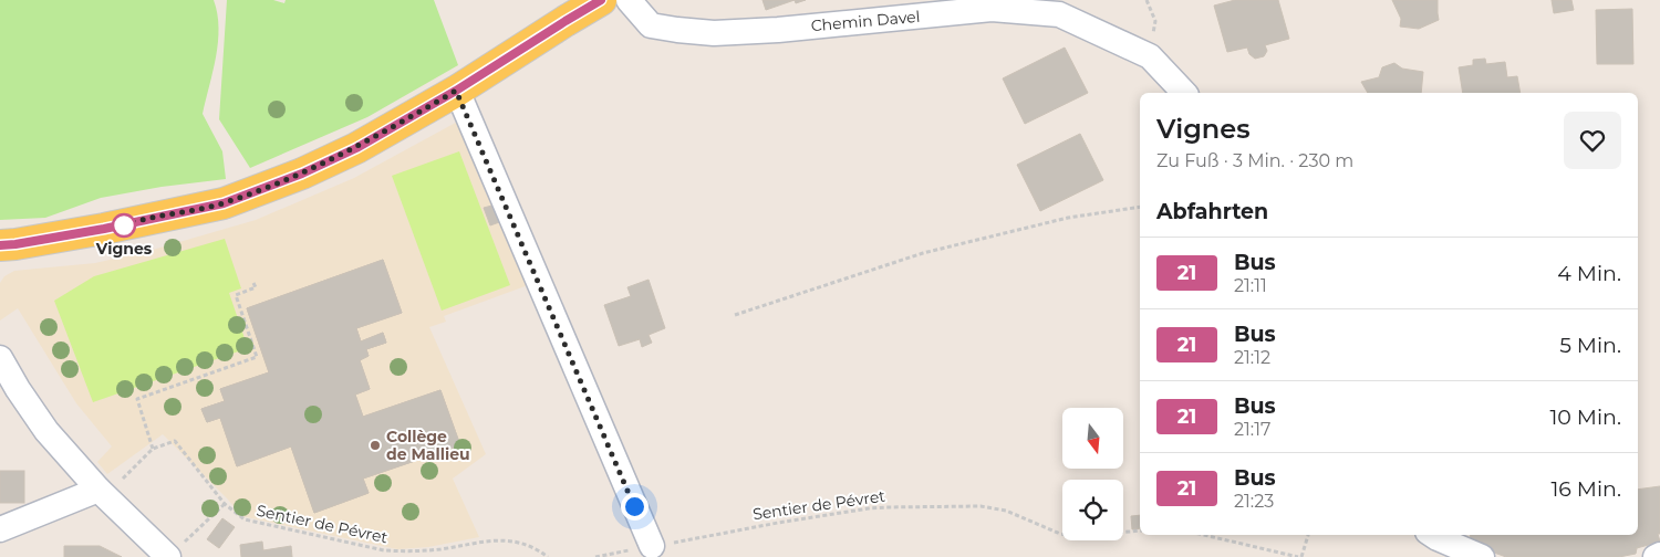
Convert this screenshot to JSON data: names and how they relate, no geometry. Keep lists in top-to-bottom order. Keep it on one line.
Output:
{"streets":{"street":["Chemin Davel"],"path":["Sentier de Pévret"]},"places":["Vignes","Collège de Mallieu"],"lines":["bus line 21"],"north":"bottom","page":{"heading":[["Vignes","Zu Fuß · 3 Min. · 230 m"],"Abfahrten"],"list":[{"mark":"21","name":"Bus","note":"21:11","value":"4 Min."},{"mark":"21","name":"Bus","note":"21:12","value":"5 Min."},{"mark":"21","name":"Bus","note":"21:17","value":"10 Min."},{"mark":"21","name":"Bus","note":"21:23","value":"16 Min."}]}}
